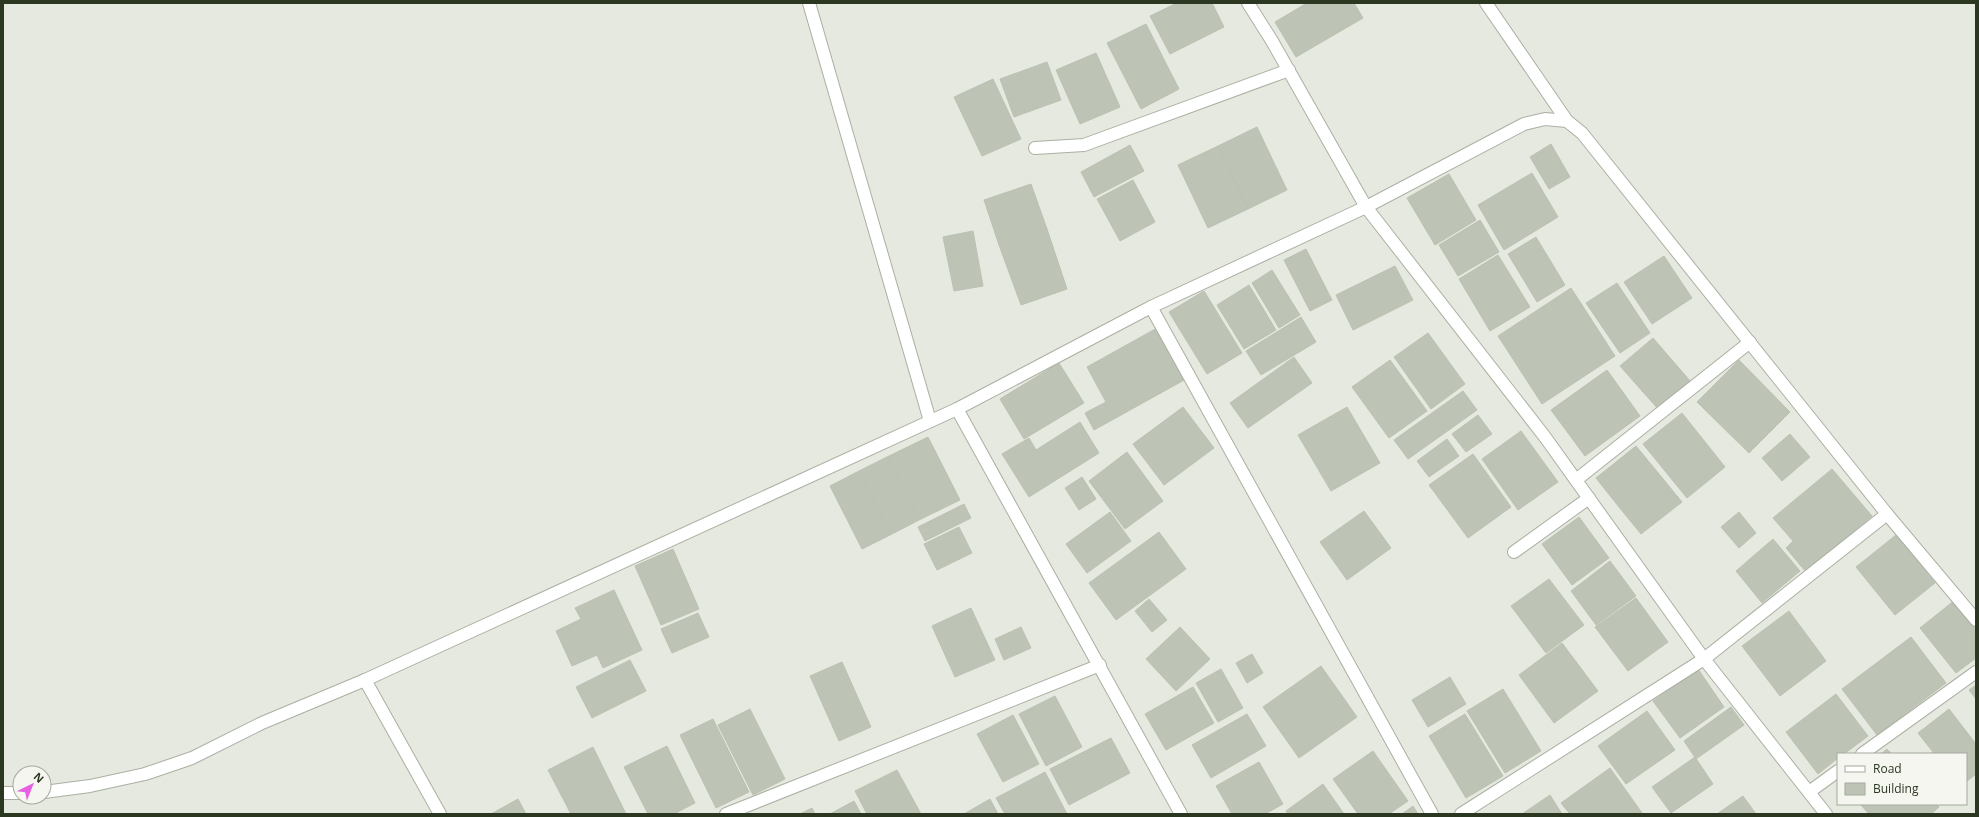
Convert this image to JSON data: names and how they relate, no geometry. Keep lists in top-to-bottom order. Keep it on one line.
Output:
{"legend":["Road","Building"],"north":"top right"}
